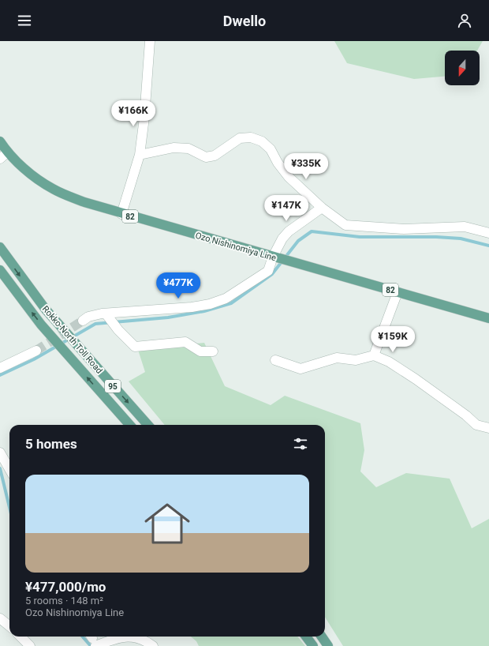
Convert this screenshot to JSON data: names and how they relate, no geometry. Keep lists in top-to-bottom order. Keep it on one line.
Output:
{"streets":{"main road":["82","Ozo Nishinomiya Line","Rokko-North Toll Road","95"]},"north":"bottom","page":{"header":"Dwello","price":["¥166K","¥335K","¥147K","¥477K","¥159K"],"heading":"5 homes","list":[{"name":"¥477,000/mo","note":"5 rooms · 148 m² · Ozo Nishinomiya Line"}]}}
